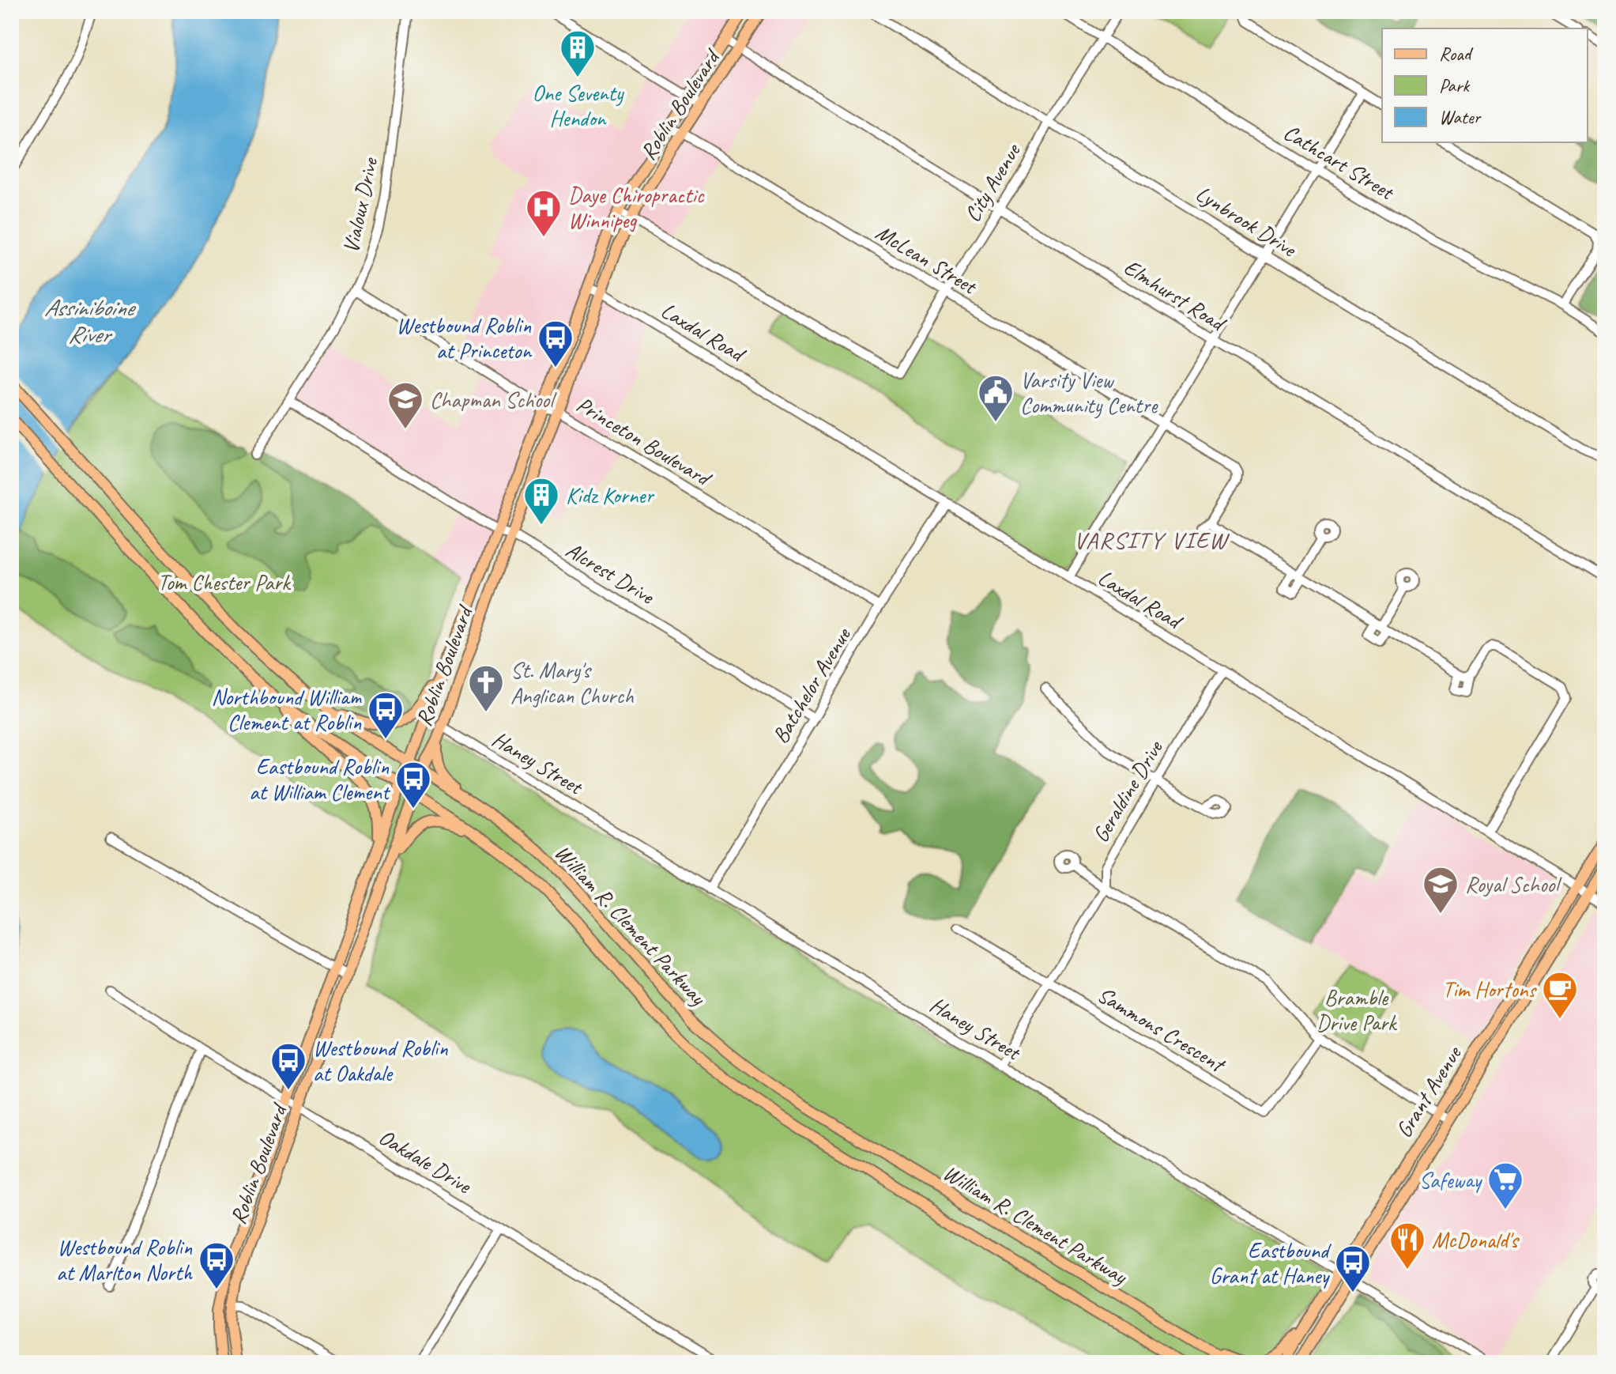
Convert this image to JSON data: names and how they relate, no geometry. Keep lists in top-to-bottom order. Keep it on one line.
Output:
{"streets":{"main road":["Roblin Boulevard","William R. Clement Parkway","Grant Avenue"],"street":["Cathcart Street","City Avenue","Vialoux Drive","Lynbrook Drive","McLean Street","Elmhurst Road","Laxdal Road","Princeton Boulevard","Alcrest Drive","Batchelor Avenue","Haney Street","Geraldine Drive","Sammons Crescent","Oakdale Drive"]},"crossings":[["Roblin Boulevard","City Avenue"],["Roblin Boulevard","McLean Street"],["Roblin Boulevard","Elmhurst Road"],["Roblin Boulevard","Laxdal Road"],["Roblin Boulevard","Princeton Boulevard"],["Roblin Boulevard","Alcrest Drive"],["Roblin Boulevard","Haney Street"],["Roblin Boulevard","William R. Clement Parkway"],["Roblin Boulevard","Oakdale Drive"],["Cathcart Street","City Avenue"],["City Avenue","Lynbrook Drive"],["City Avenue","McLean Street"],["City Avenue","Elmhurst Road"],["Vialoux Drive","Princeton Boulevard"],["Vialoux Drive","Alcrest Drive"],["Laxdal Road","Batchelor Avenue"],["Laxdal Road","Geraldine Drive"],["Laxdal Road","Grant Avenue"],["Princeton Boulevard","Batchelor Avenue"],["Alcrest Drive","Batchelor Avenue"],["Batchelor Avenue","Haney Street"],["Haney Street","Geraldine Drive"],["Haney Street","Grant Avenue"],["Geraldine Drive","Sammons Crescent"]],"districts":["VARSITY VIEW"],"water":["Assiniboine River"],"parks":["Tom Chester Park","Bramble Drive Park"],"places":{"building":["One Seventy Hendon","Kidz Korner"],"hospital":["Daye Chiropractic Winnipeg"],"bus stop":["Westbound Roblin at Princeton","Northbound William Clement at Roblin","Eastbound Roblin at William Clement","Westbound Roblin at Oakdale","Westbound Roblin at Marlton North","Eastbound Grant at Haney"],"public building":["Varsity View Community Centre"],"school or university":["Chapman School","Royal School"],"church":["St. Mary's Anglican Church"],"cafe":["Tim Hortons"],"supermarket":["Safeway"],"restaurant":["McDonald's"]},"legend":["Road","Park","Water"]}
